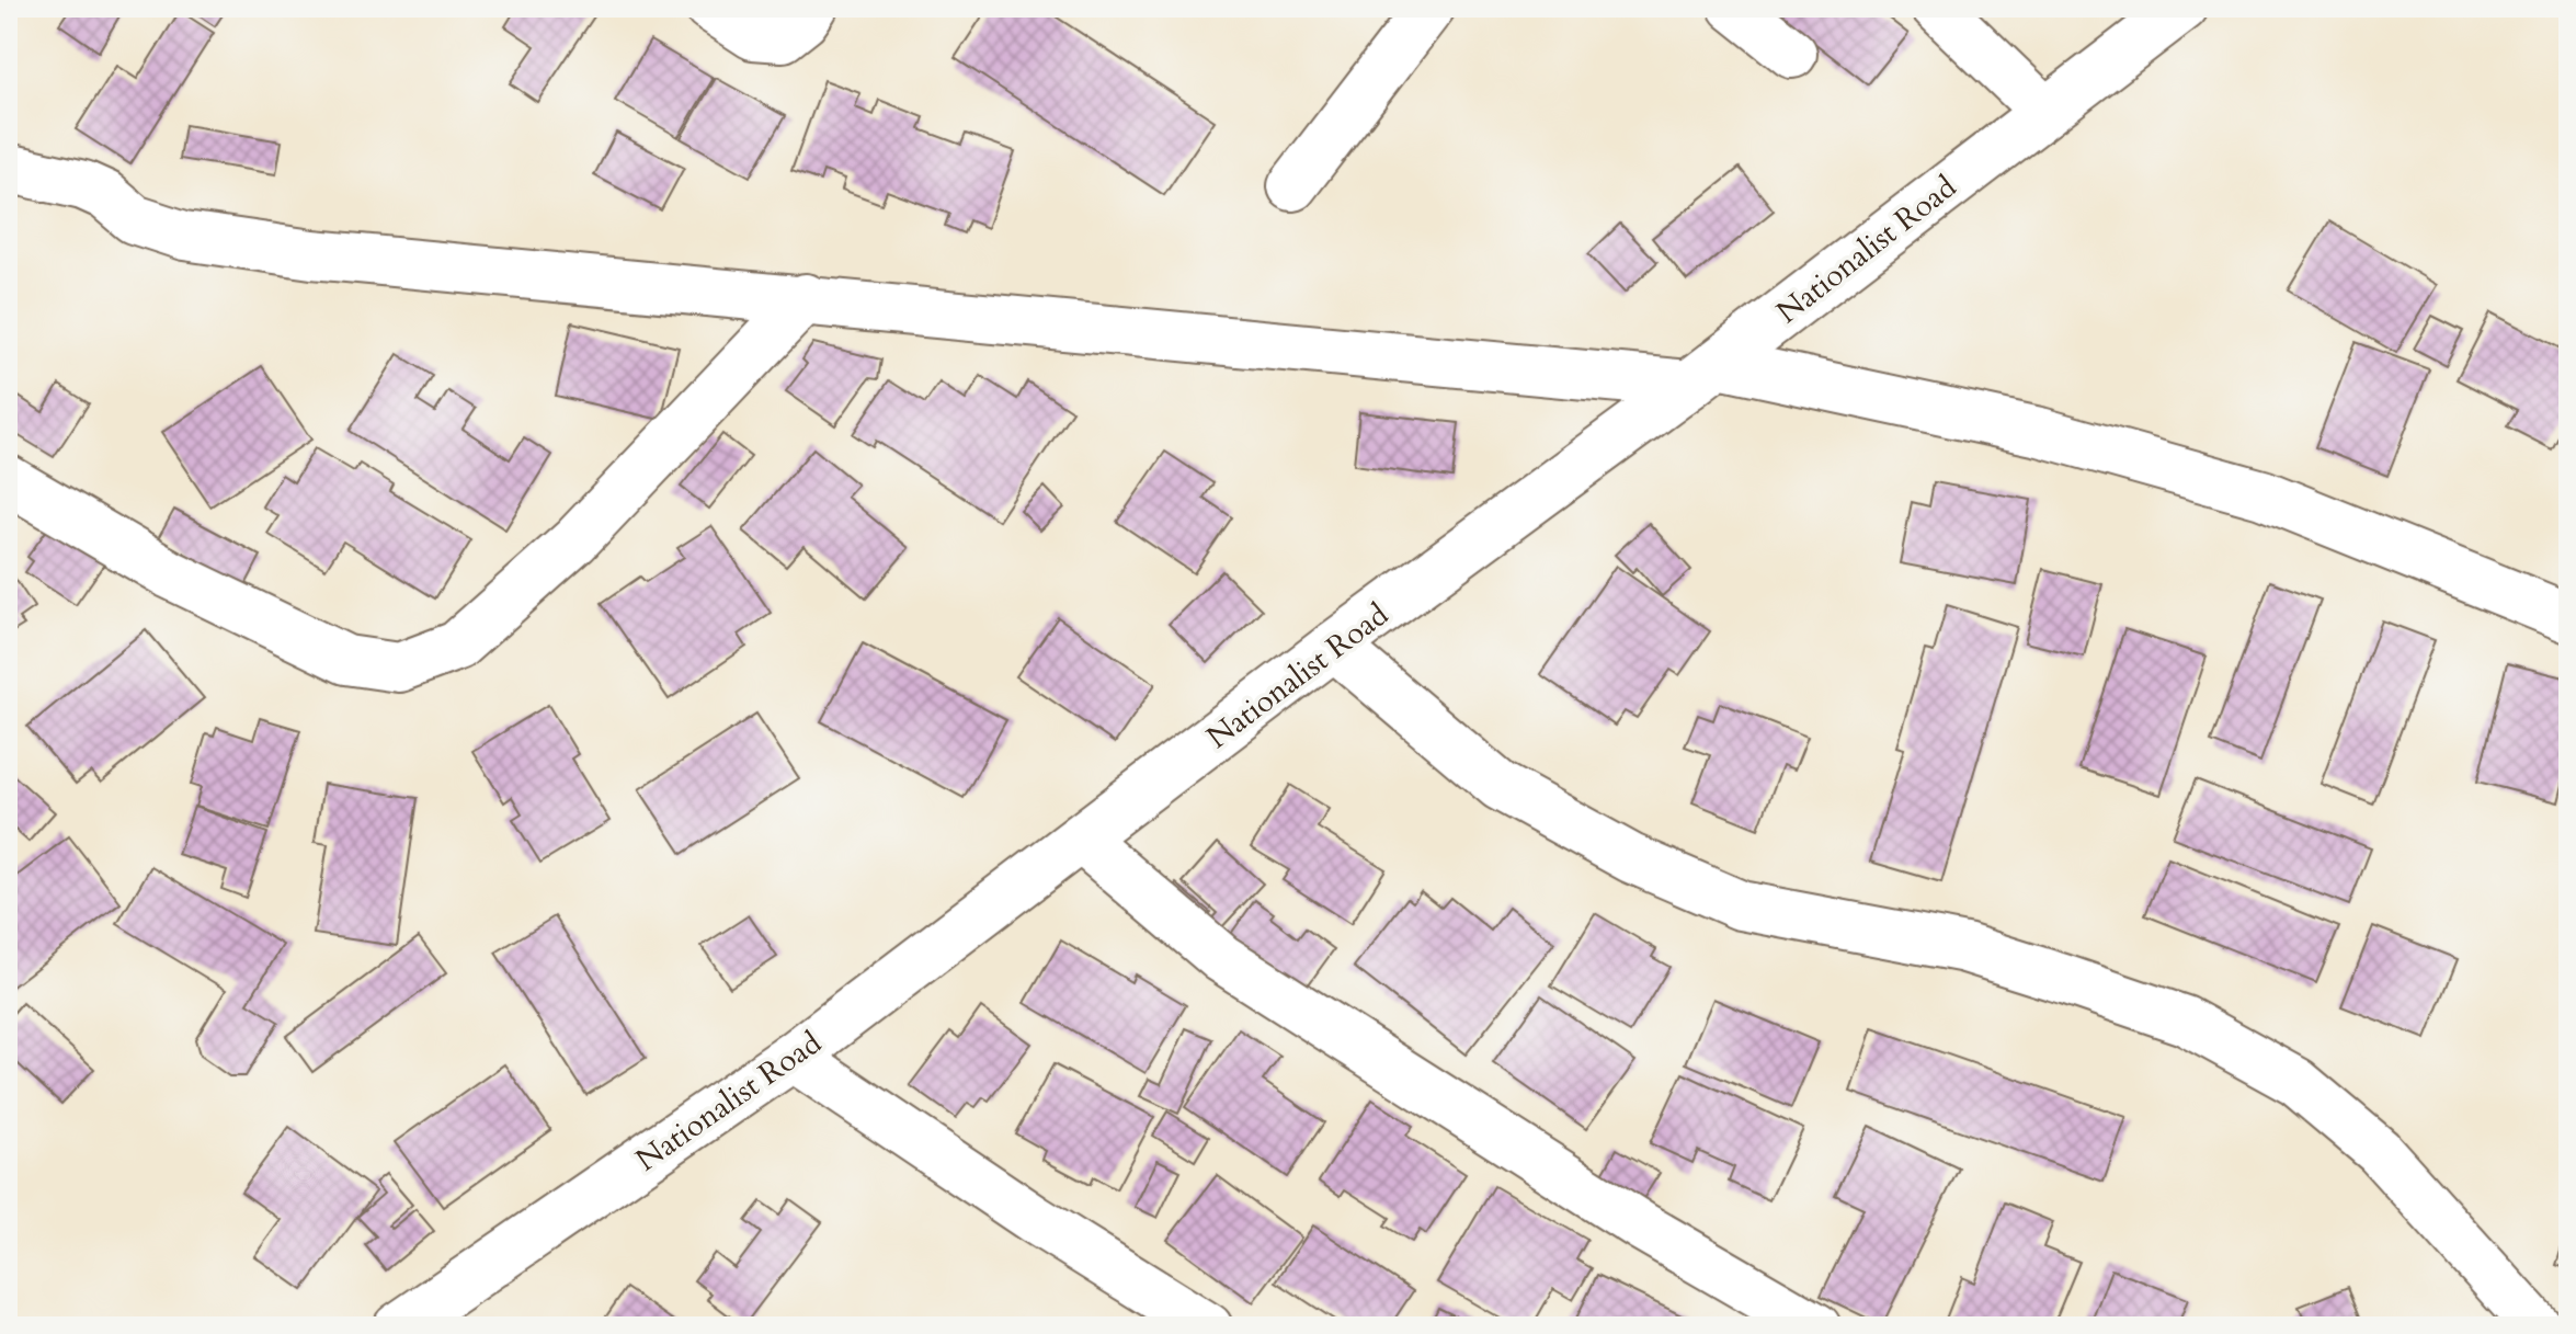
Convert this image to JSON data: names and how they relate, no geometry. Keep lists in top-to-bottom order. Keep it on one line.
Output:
{"streets":{"street":["Nationalist Road"]}}
